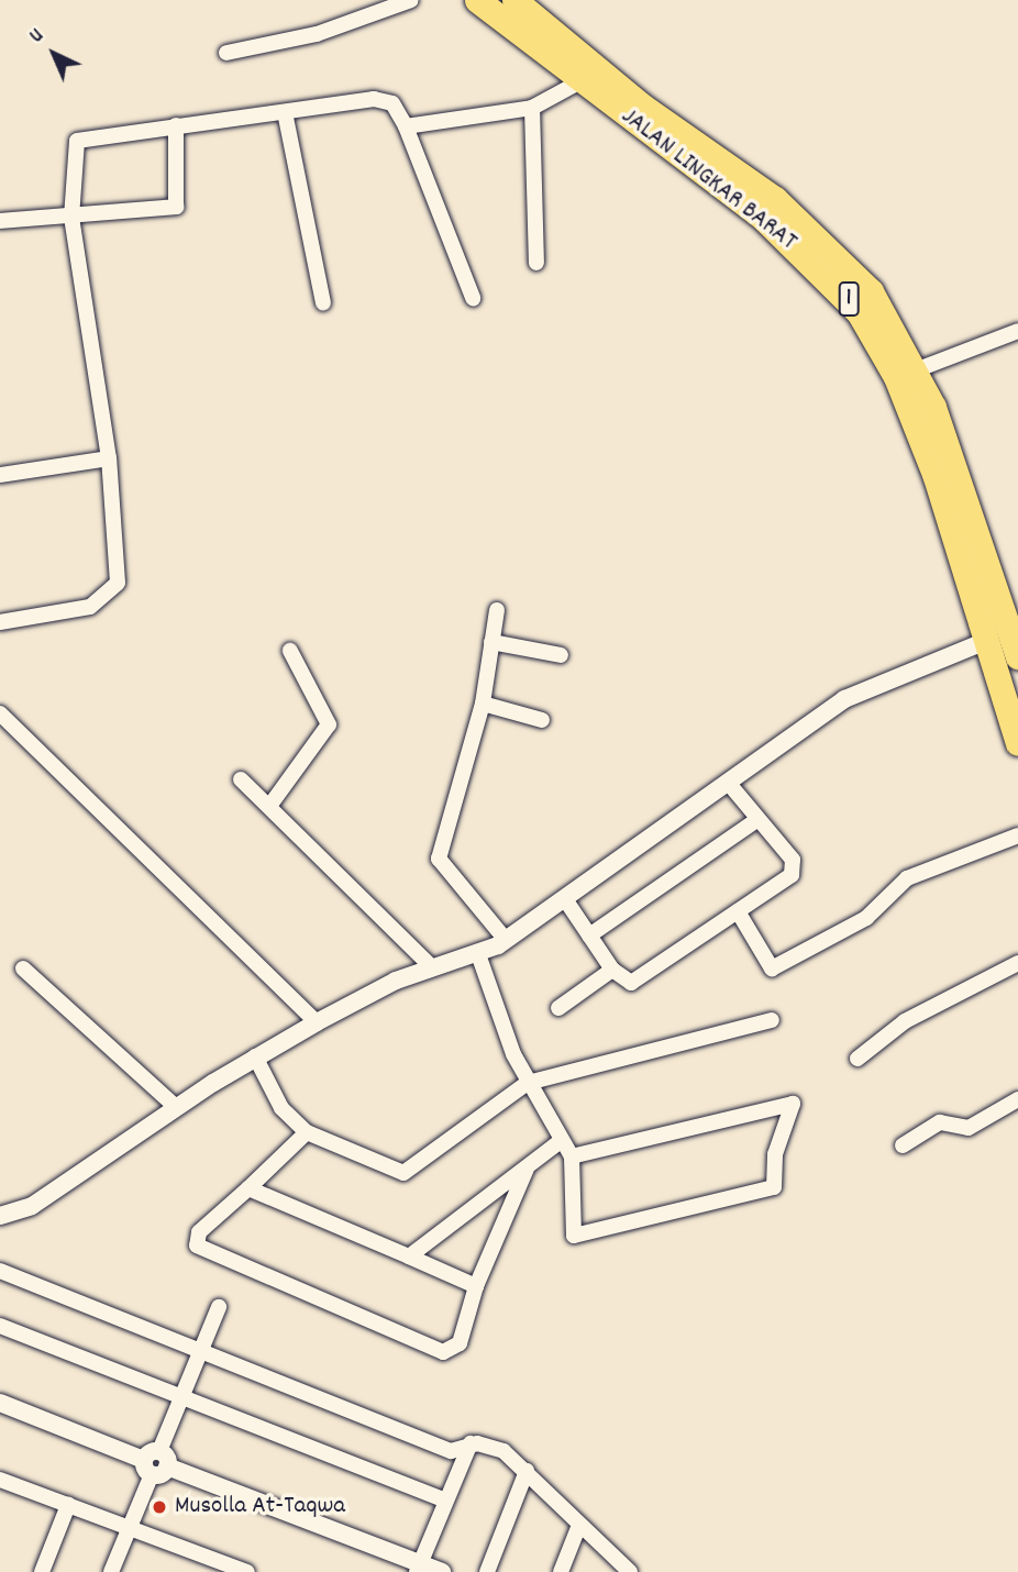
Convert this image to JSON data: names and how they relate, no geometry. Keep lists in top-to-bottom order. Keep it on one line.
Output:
{"streets":{"highway":["JALAN LINGKAR BARAT","1"]},"places":["Musolla At-Taqwa"],"north":"top left"}
